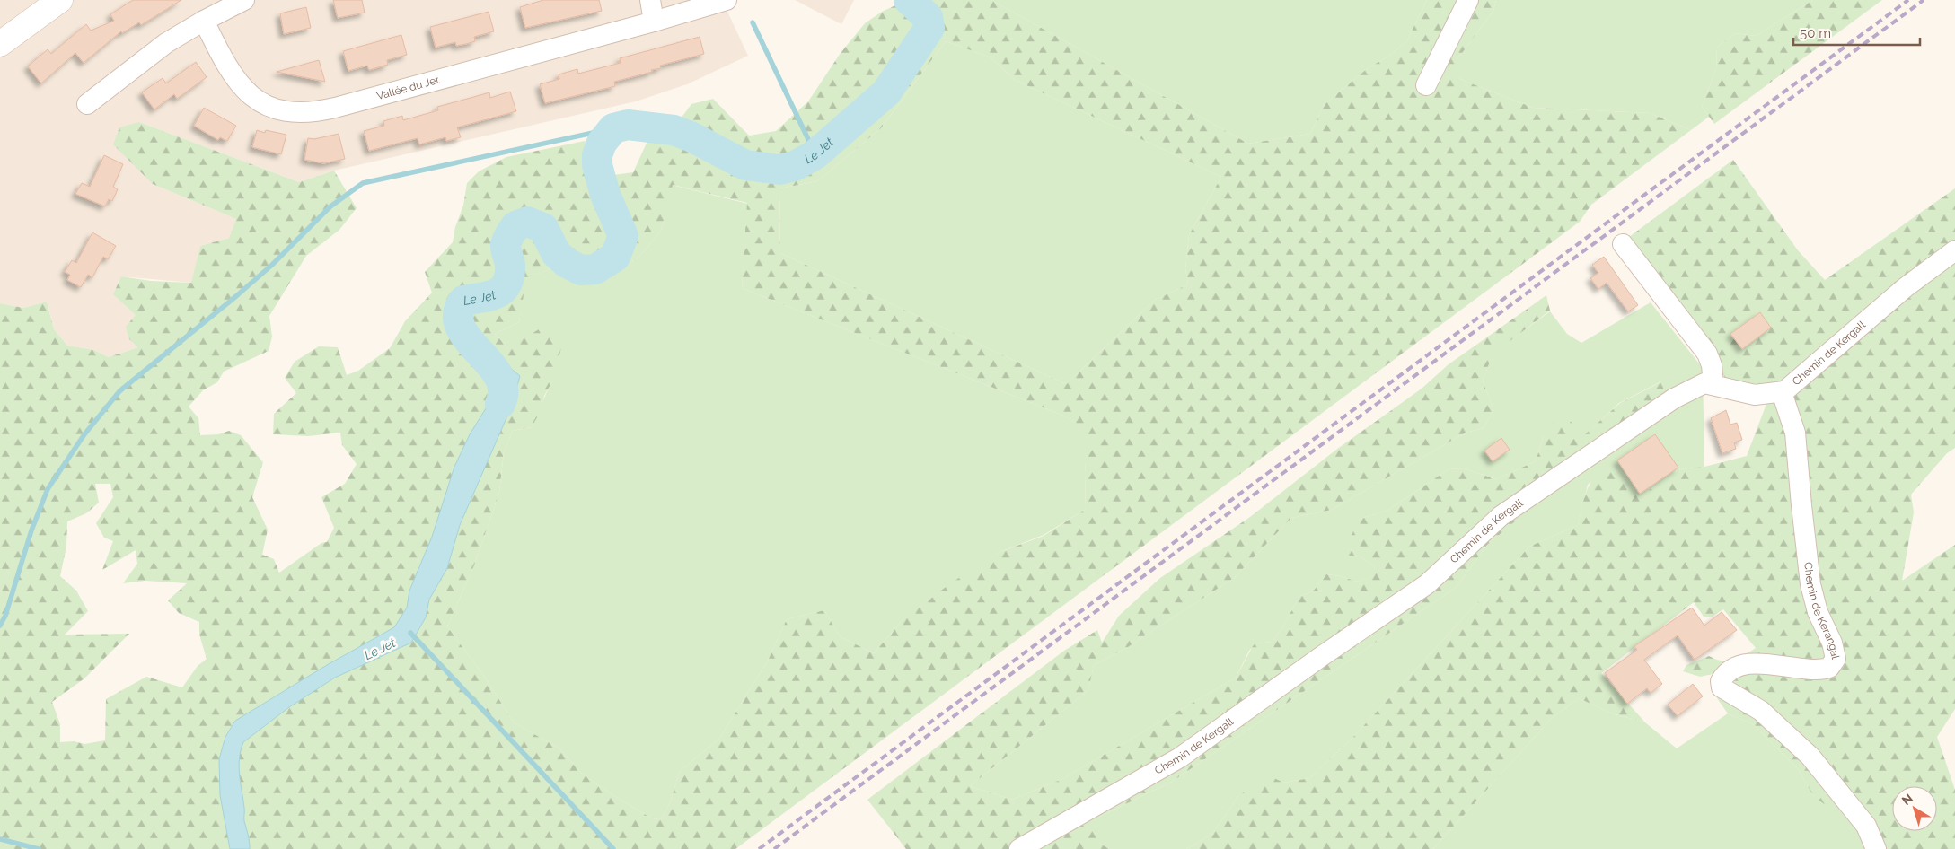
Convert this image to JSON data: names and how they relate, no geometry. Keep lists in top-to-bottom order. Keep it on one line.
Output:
{"streets":{"street":["Vallée du Jet","Chemin de Kergall","Chemin de Kerangal"]},"crossings":[["Chemin de Kergall","Chemin de Kerangal"]],"water":["Le Jet"],"scale_bar":"50 m","north":"top left"}
